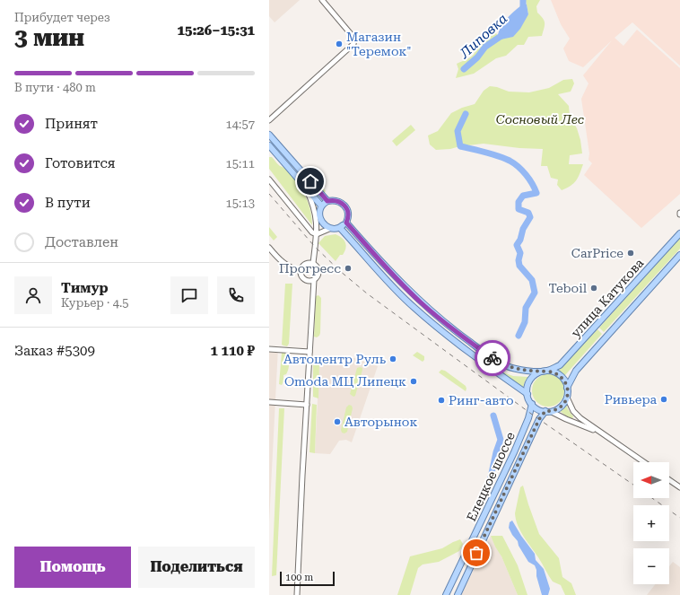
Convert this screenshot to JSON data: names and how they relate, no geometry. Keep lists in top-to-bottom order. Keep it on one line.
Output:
{"streets":{"main road":["улица Катукова","Елецкое шоссе"]},"crossings":[["улица Катукова","Елецкое шоссе"]],"water":["Липовка"],"parks":["Сосновый Лес"],"places":["Магазин \"Теремок\"","CarPrice","Прогресс","Teboil","Автоцентр Руль","Omoda МЦ Липецк","Ривьера","Ринг-авто","Авторынок"],"scale_bar":"100 m","north":"left","page":{"heading":["3 мин","Прибудет через","15:26–15:31"],"panel":["Тимур","Курьер · 4.5","Заказ #5309","1 110 ₽"],"bar":"В пути · 480 m","list":[["Принят","14:57"],["Готовится","15:11"],["В пути","15:13"],"Доставлен"],"map_buttons":["+","−"],"buttons":["Помощь","Поделиться"],"scale":"100 m"}}
